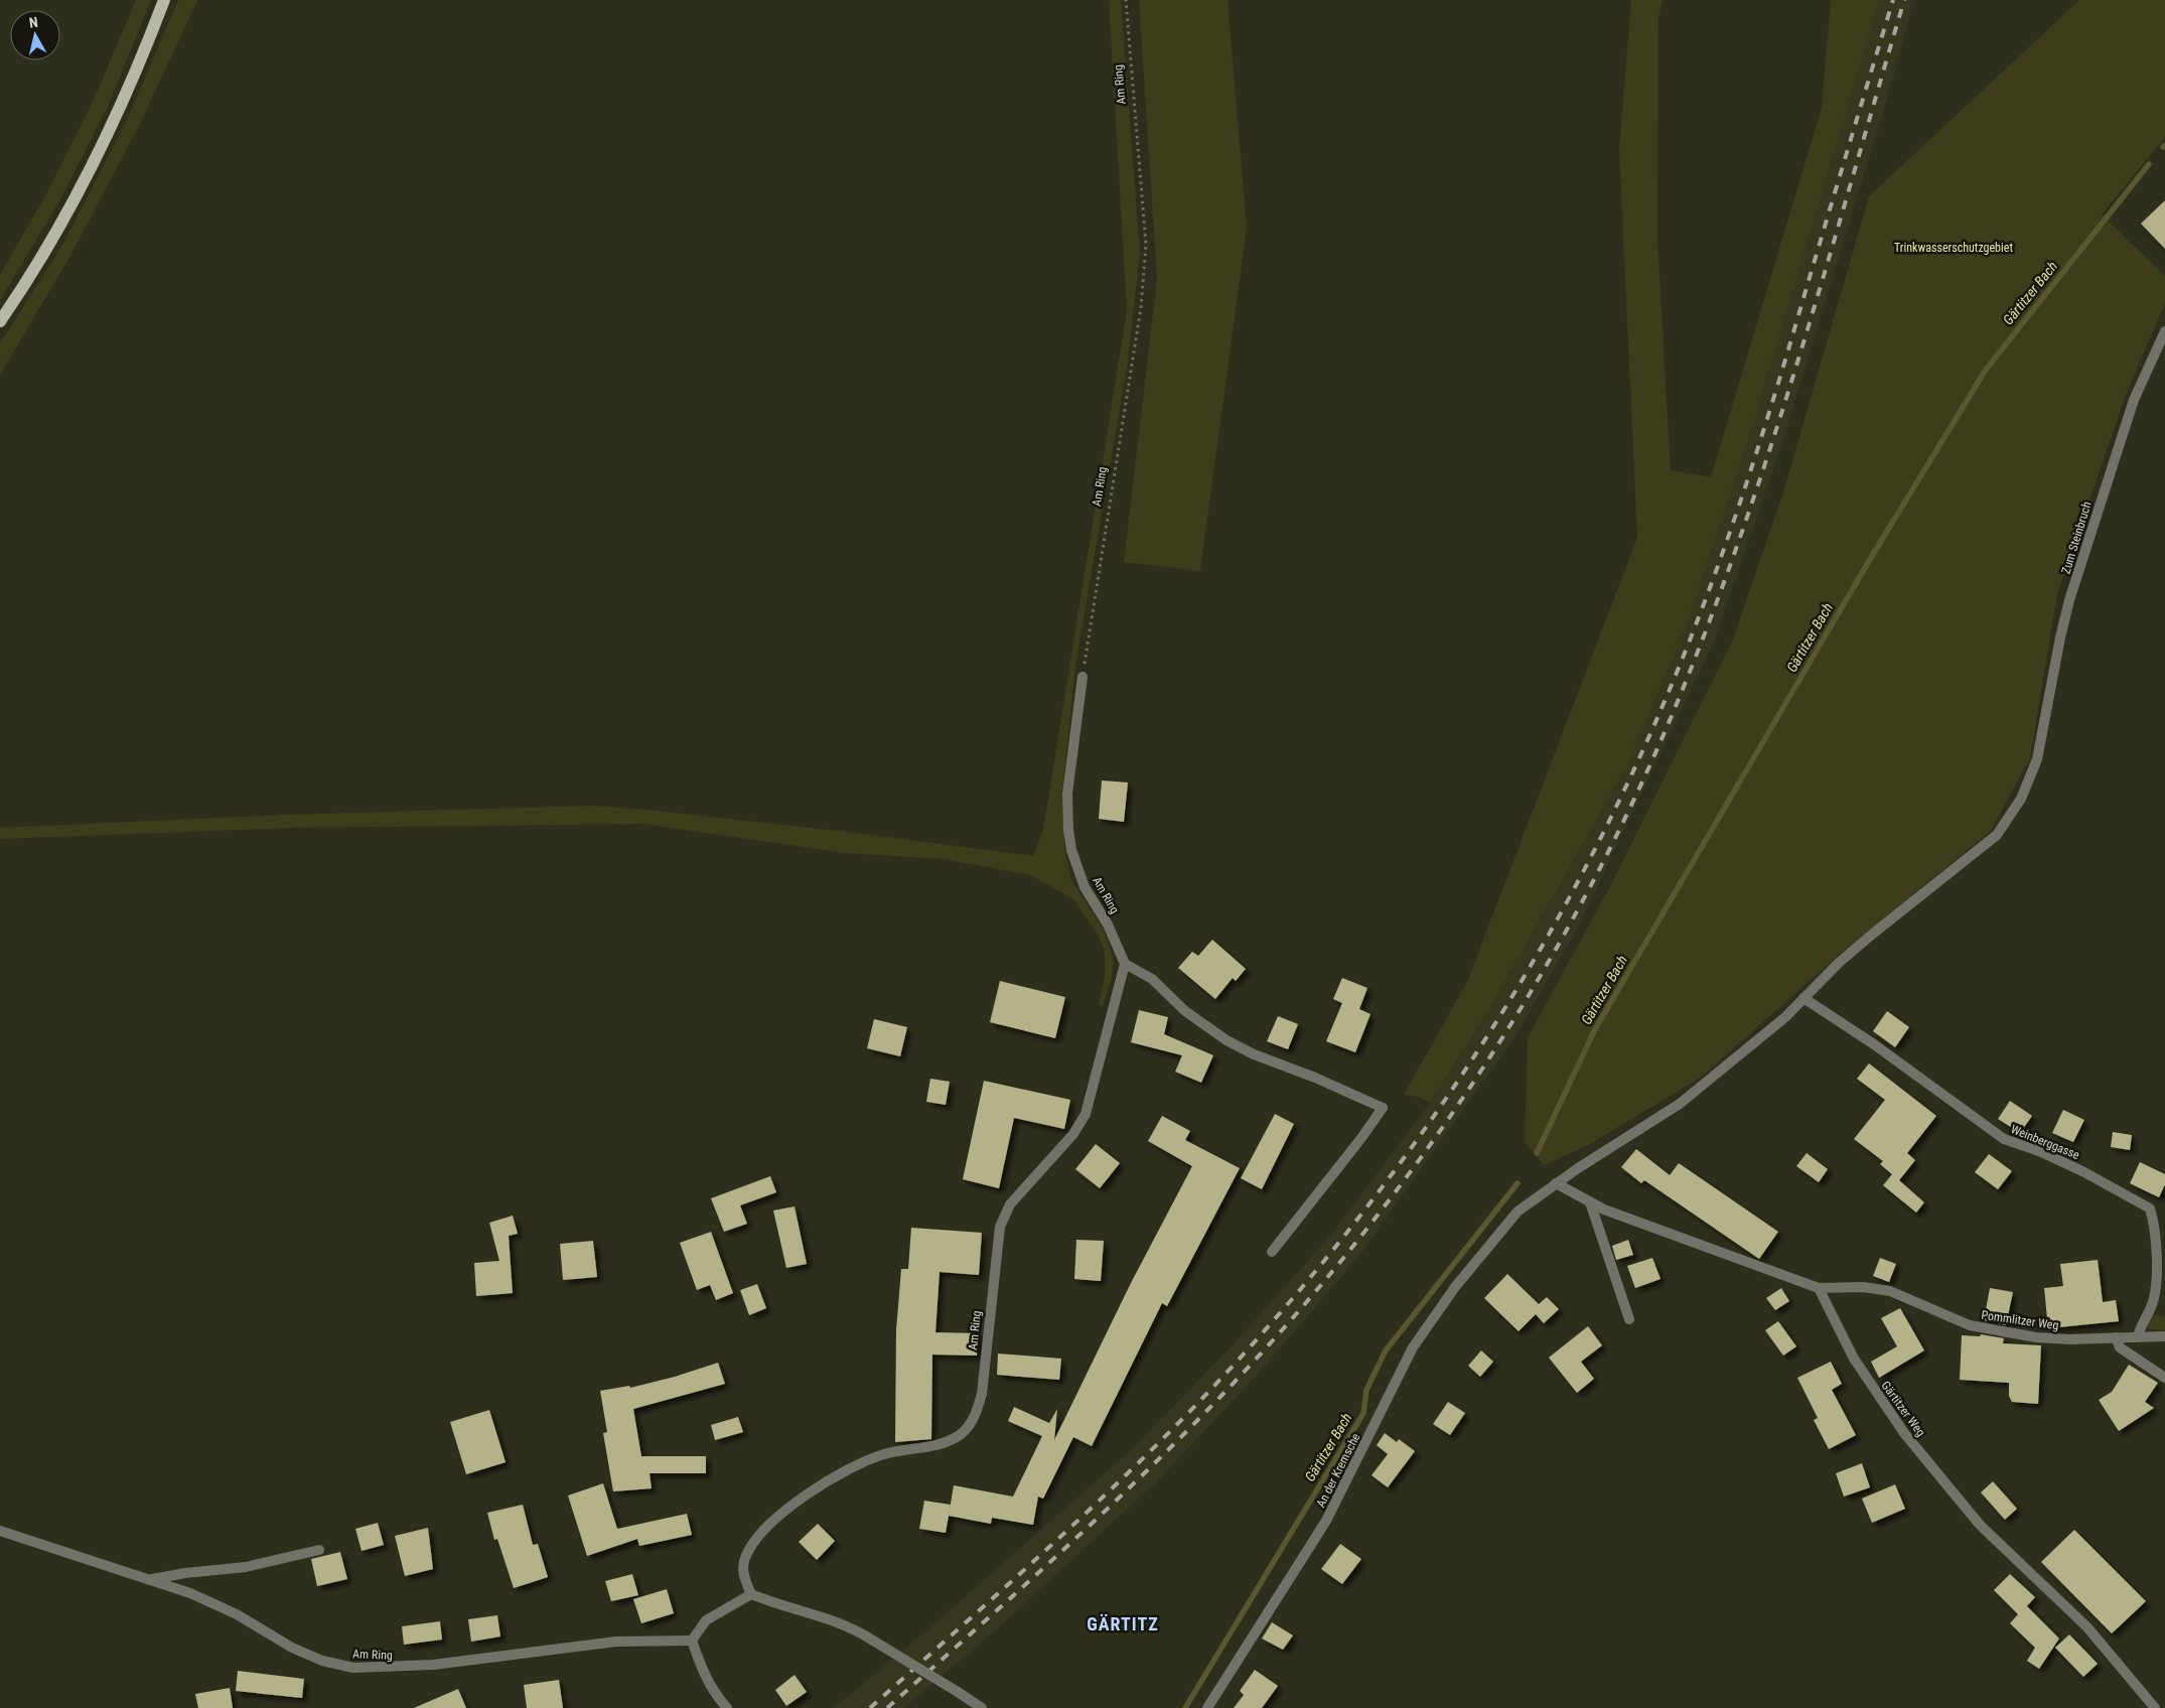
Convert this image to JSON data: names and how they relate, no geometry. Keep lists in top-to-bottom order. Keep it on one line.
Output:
{"streets":{"street":["Am Ring","Zum Steinbruch","Weinberggasse","Pommlitzer Weg","Gärtitzer Weg","An der Kremsche"]},"crossings":[["Zum Steinbruch","Weinberggasse"],["Zum Steinbruch","An der Kremsche"],["Weinberggasse","Pommlitzer Weg"],["Weinberggasse","An der Kremsche"],["Pommlitzer Weg","Gärtitzer Weg"]],"districts":["GÄRTITZ"],"water":["Gärtitzer Bach"],"parks":["Trinkwasserschutzgebiet"],"north":"top"}
